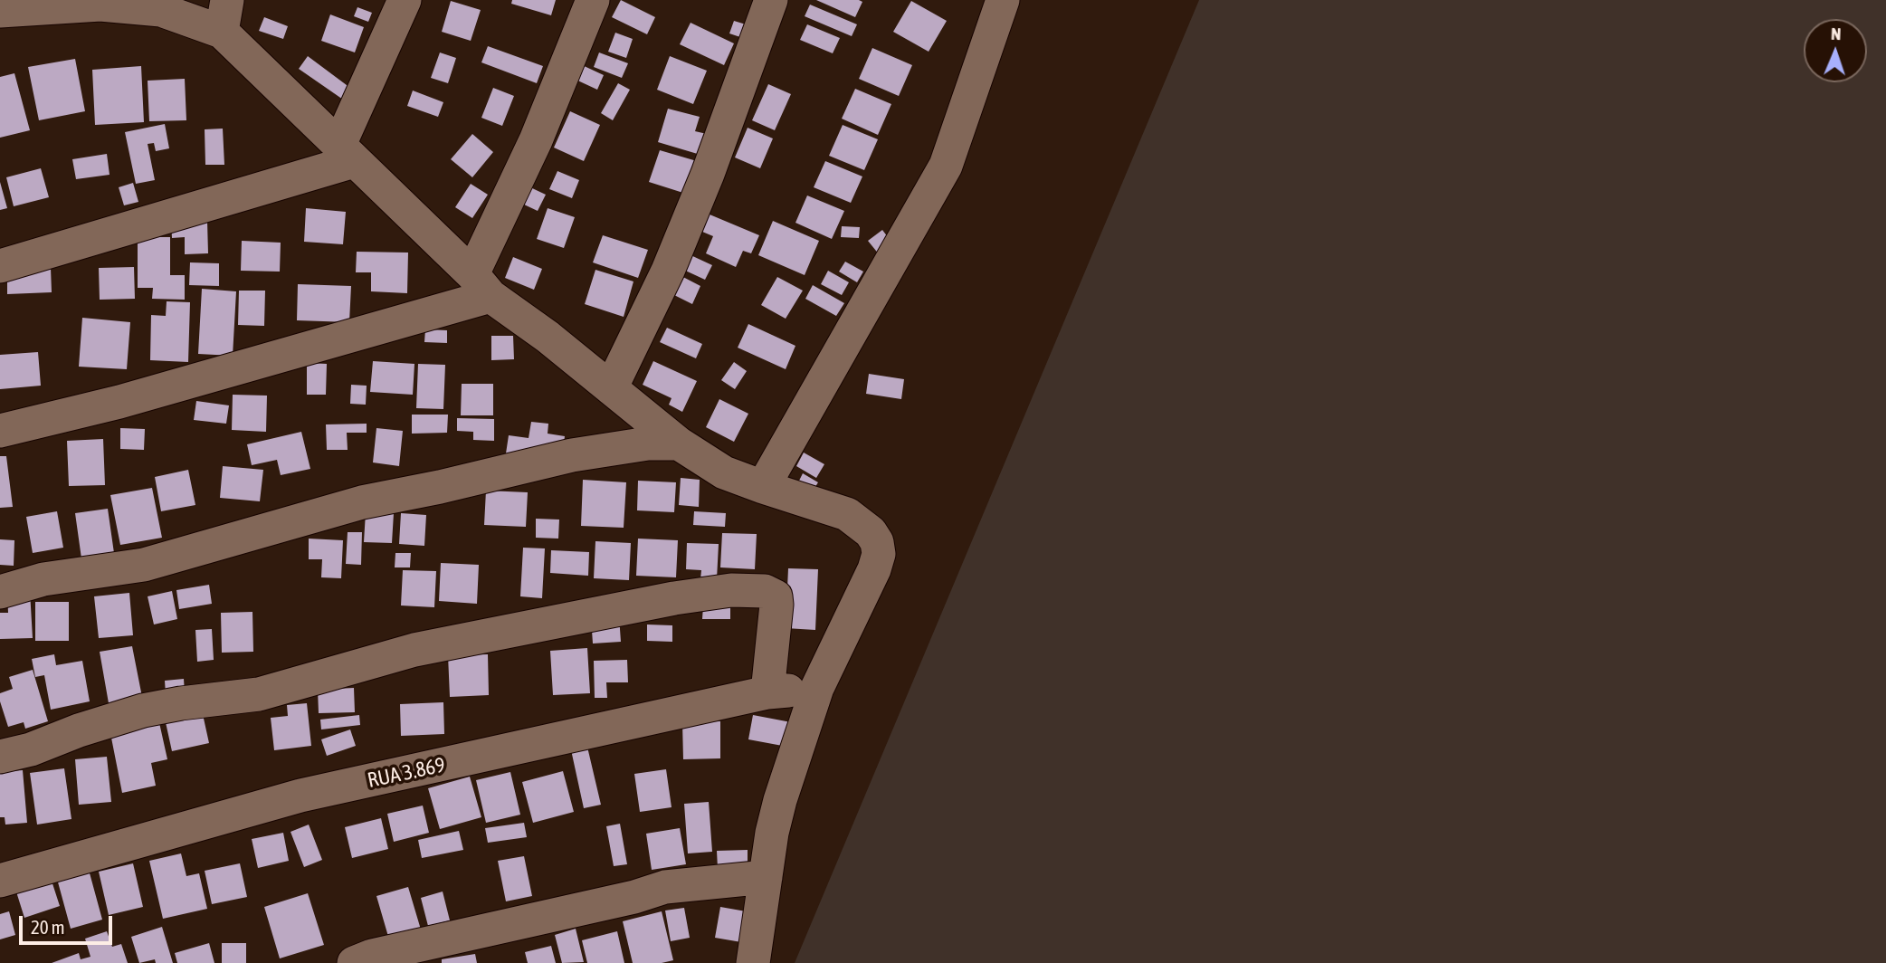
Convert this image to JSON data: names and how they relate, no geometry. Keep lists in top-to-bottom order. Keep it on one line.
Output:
{"streets":{"street":["RUA 3.869"]},"scale_bar":"20 m","north":"top"}
